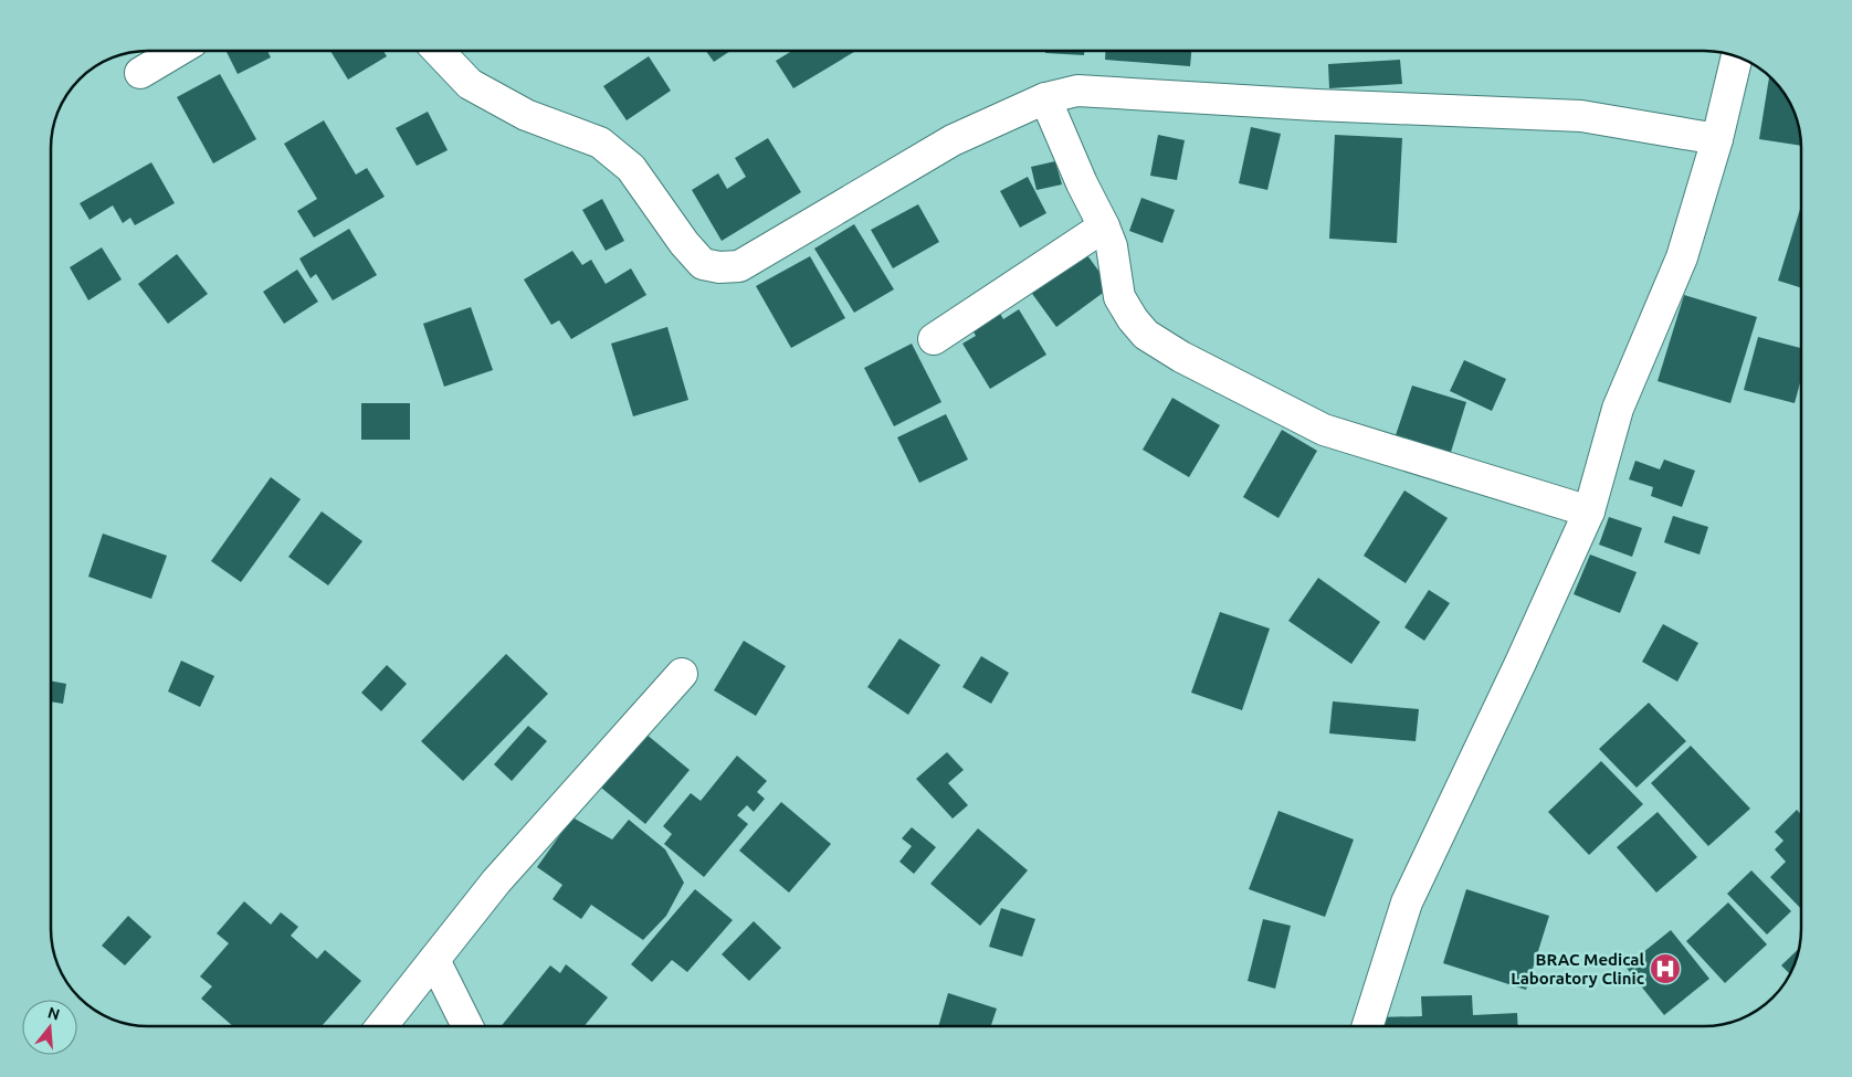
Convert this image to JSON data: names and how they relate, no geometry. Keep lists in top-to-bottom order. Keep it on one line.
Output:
{"places":{"hospital":["BRAC Medical Laboratory Clinic"]},"north":"top"}
